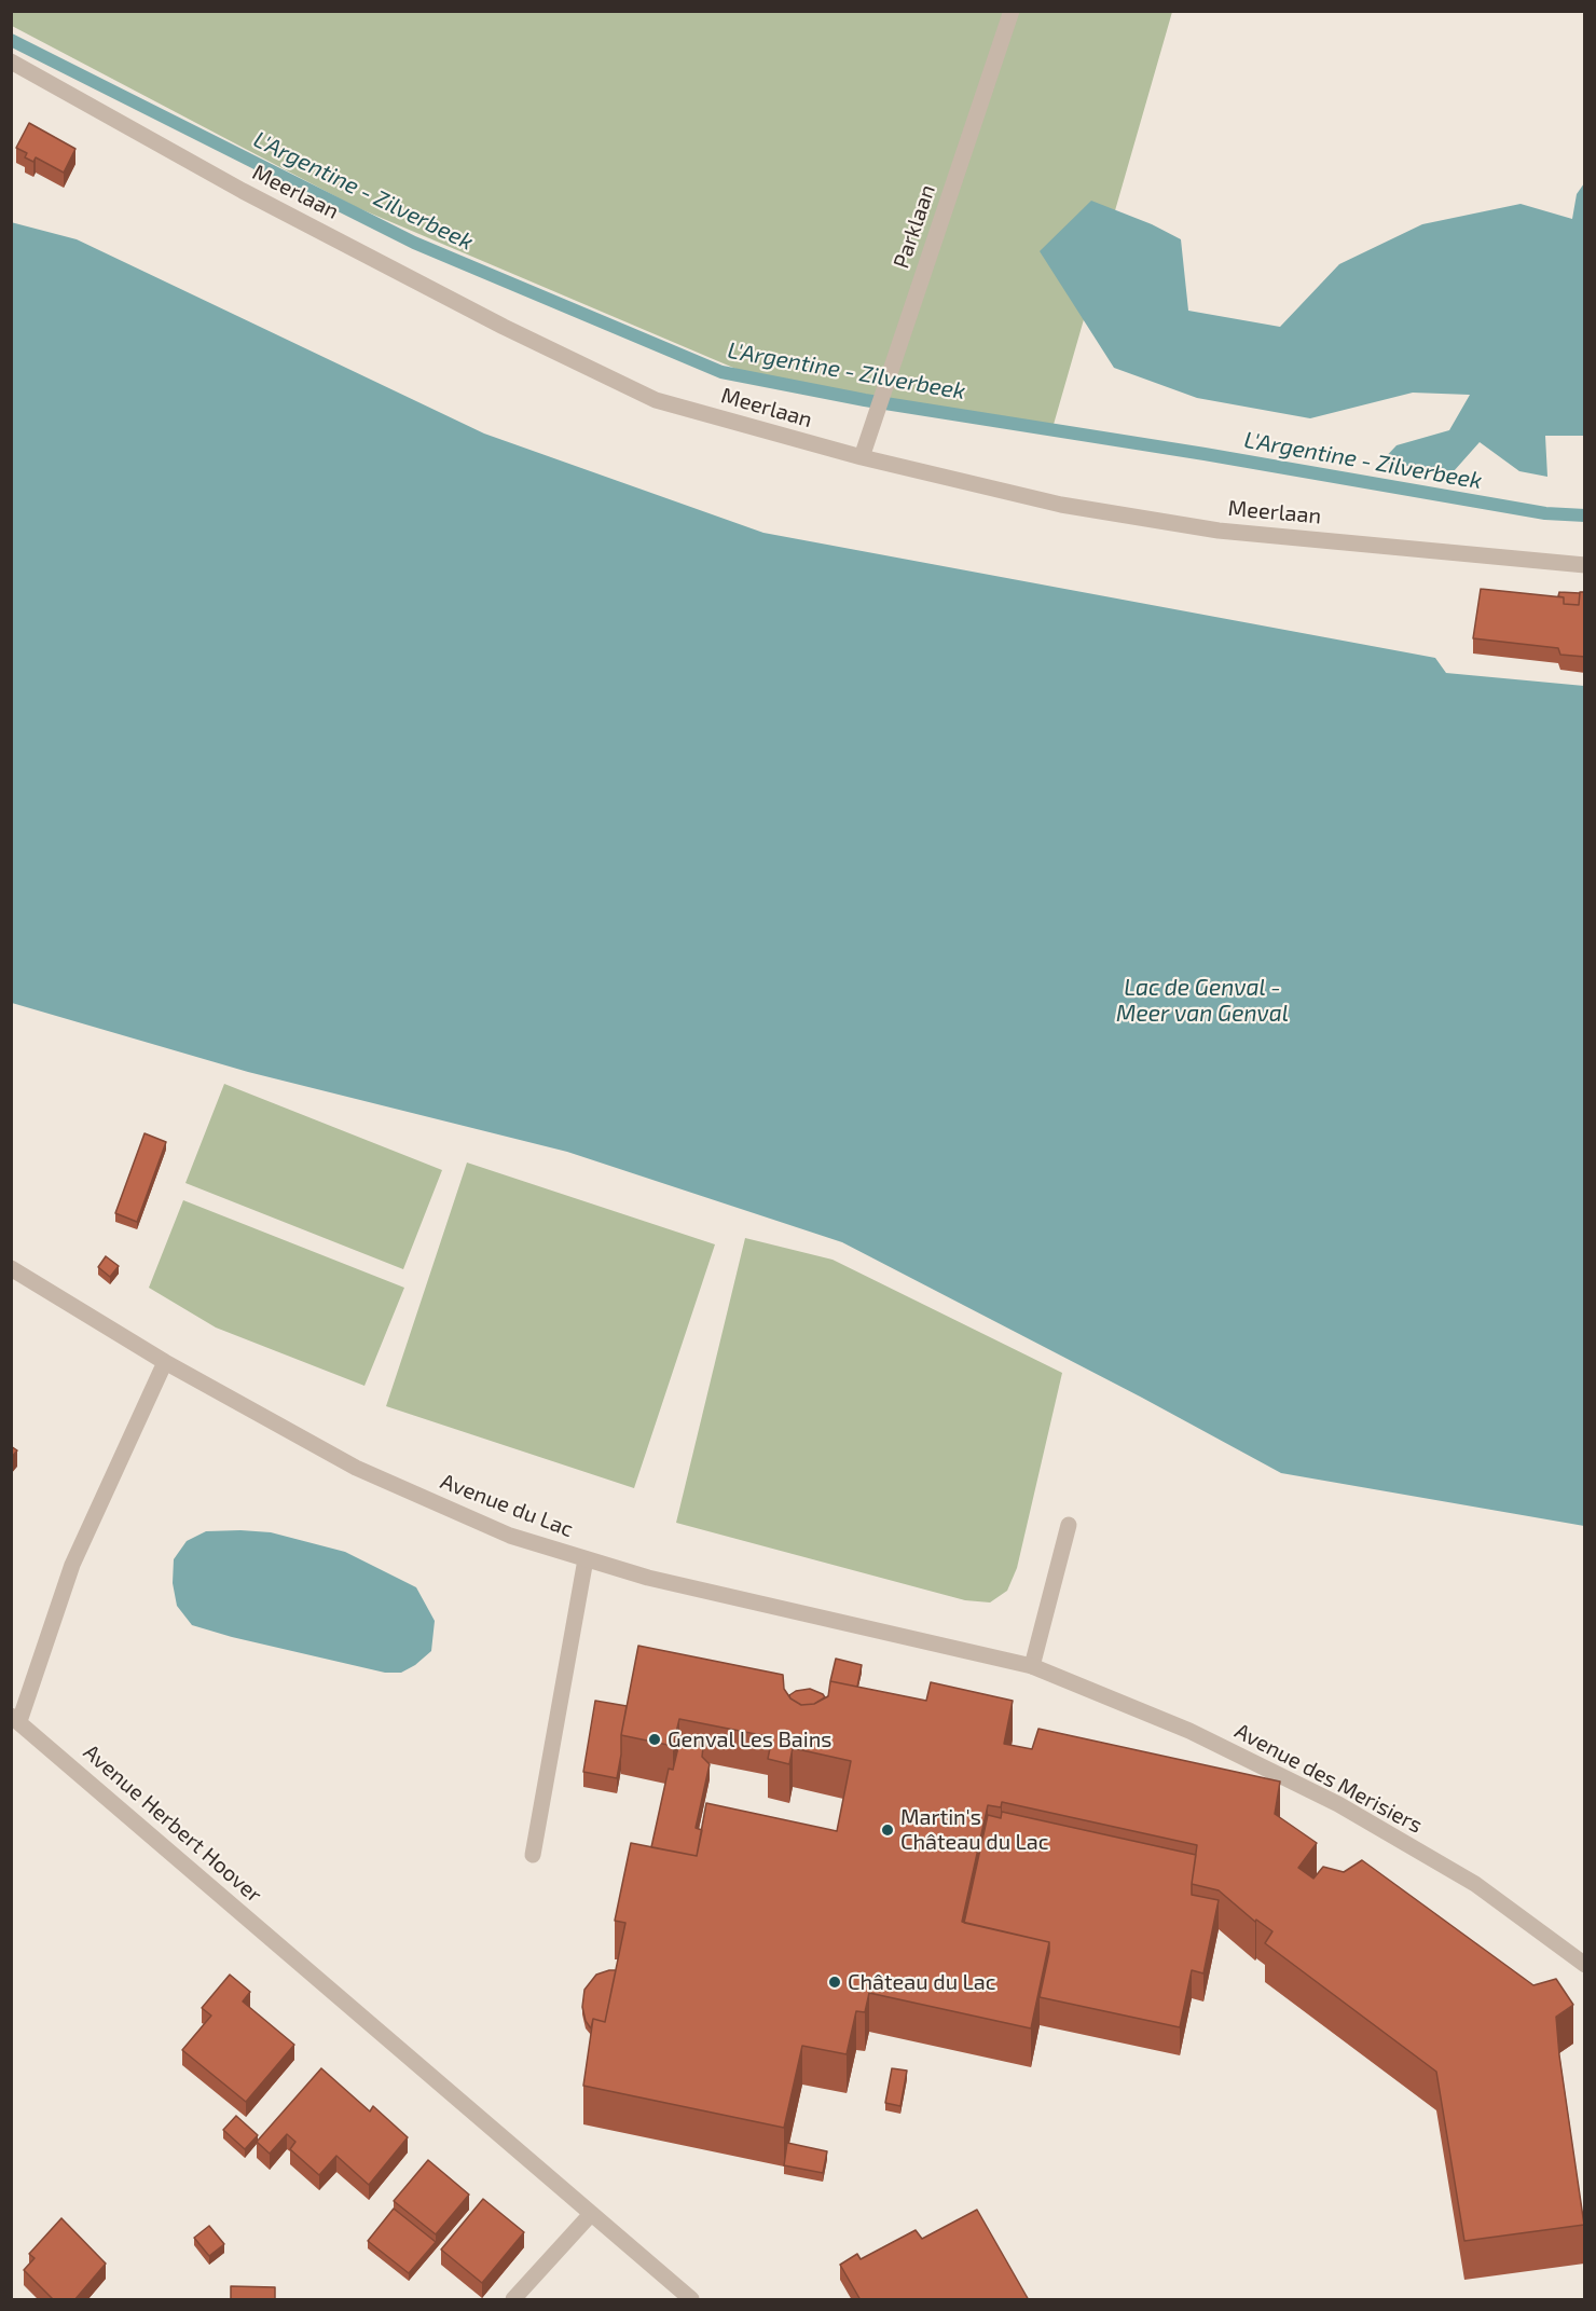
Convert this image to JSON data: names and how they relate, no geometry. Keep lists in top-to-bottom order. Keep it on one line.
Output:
{"streets":{"street":["Meerlaan","Parklaan","Avenue du Lac","Avenue des Merisiers","Avenue Herbert Hoover"]},"crossings":[["Meerlaan","Parklaan"],["Avenue du Lac","Avenue des Merisiers"],["Avenue du Lac","Avenue Herbert Hoover"]],"water":["L'Argentine - Zilverbeek","Lac de Genval - Meer van Genval"],"places":["Genval Les Bains","Martin's Château du Lac","Château du Lac"]}
